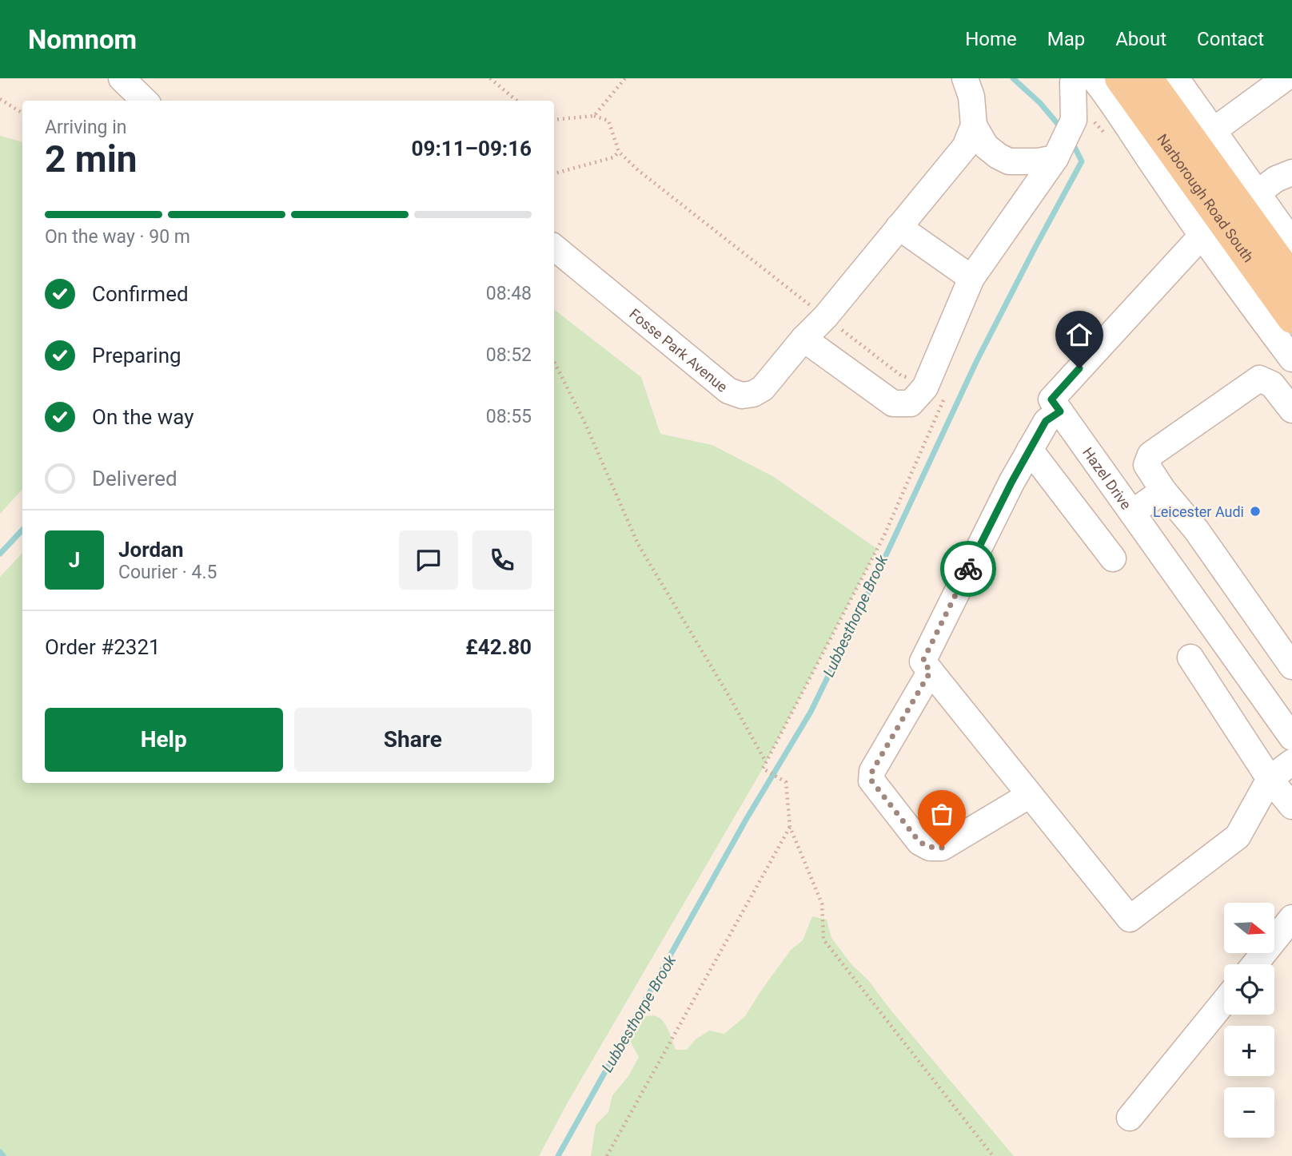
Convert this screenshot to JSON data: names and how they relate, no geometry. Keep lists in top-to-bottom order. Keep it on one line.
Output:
{"streets":{"main road":["Narborough Road South"],"street":["Fosse Park Avenue","Hazel Drive"]},"water":["Lubbesthorpe Brook"],"places":["Leicester Audi"],"north":"right","page":{"header":"Nomnom","nav":["Home","Map","About","Contact"],"heading":["2 min","Arriving in","09:11–09:16"],"panel":["Jordan","Courier · 4.5","Order #2321","£42.80"],"bar":"On the way · 90 m","list":[["Confirmed","08:48"],["Preparing","08:52"],["On the way","08:55"],"Delivered"],"round":"J","buttons":["Help","Share"],"map_buttons":["+","−"]}}
